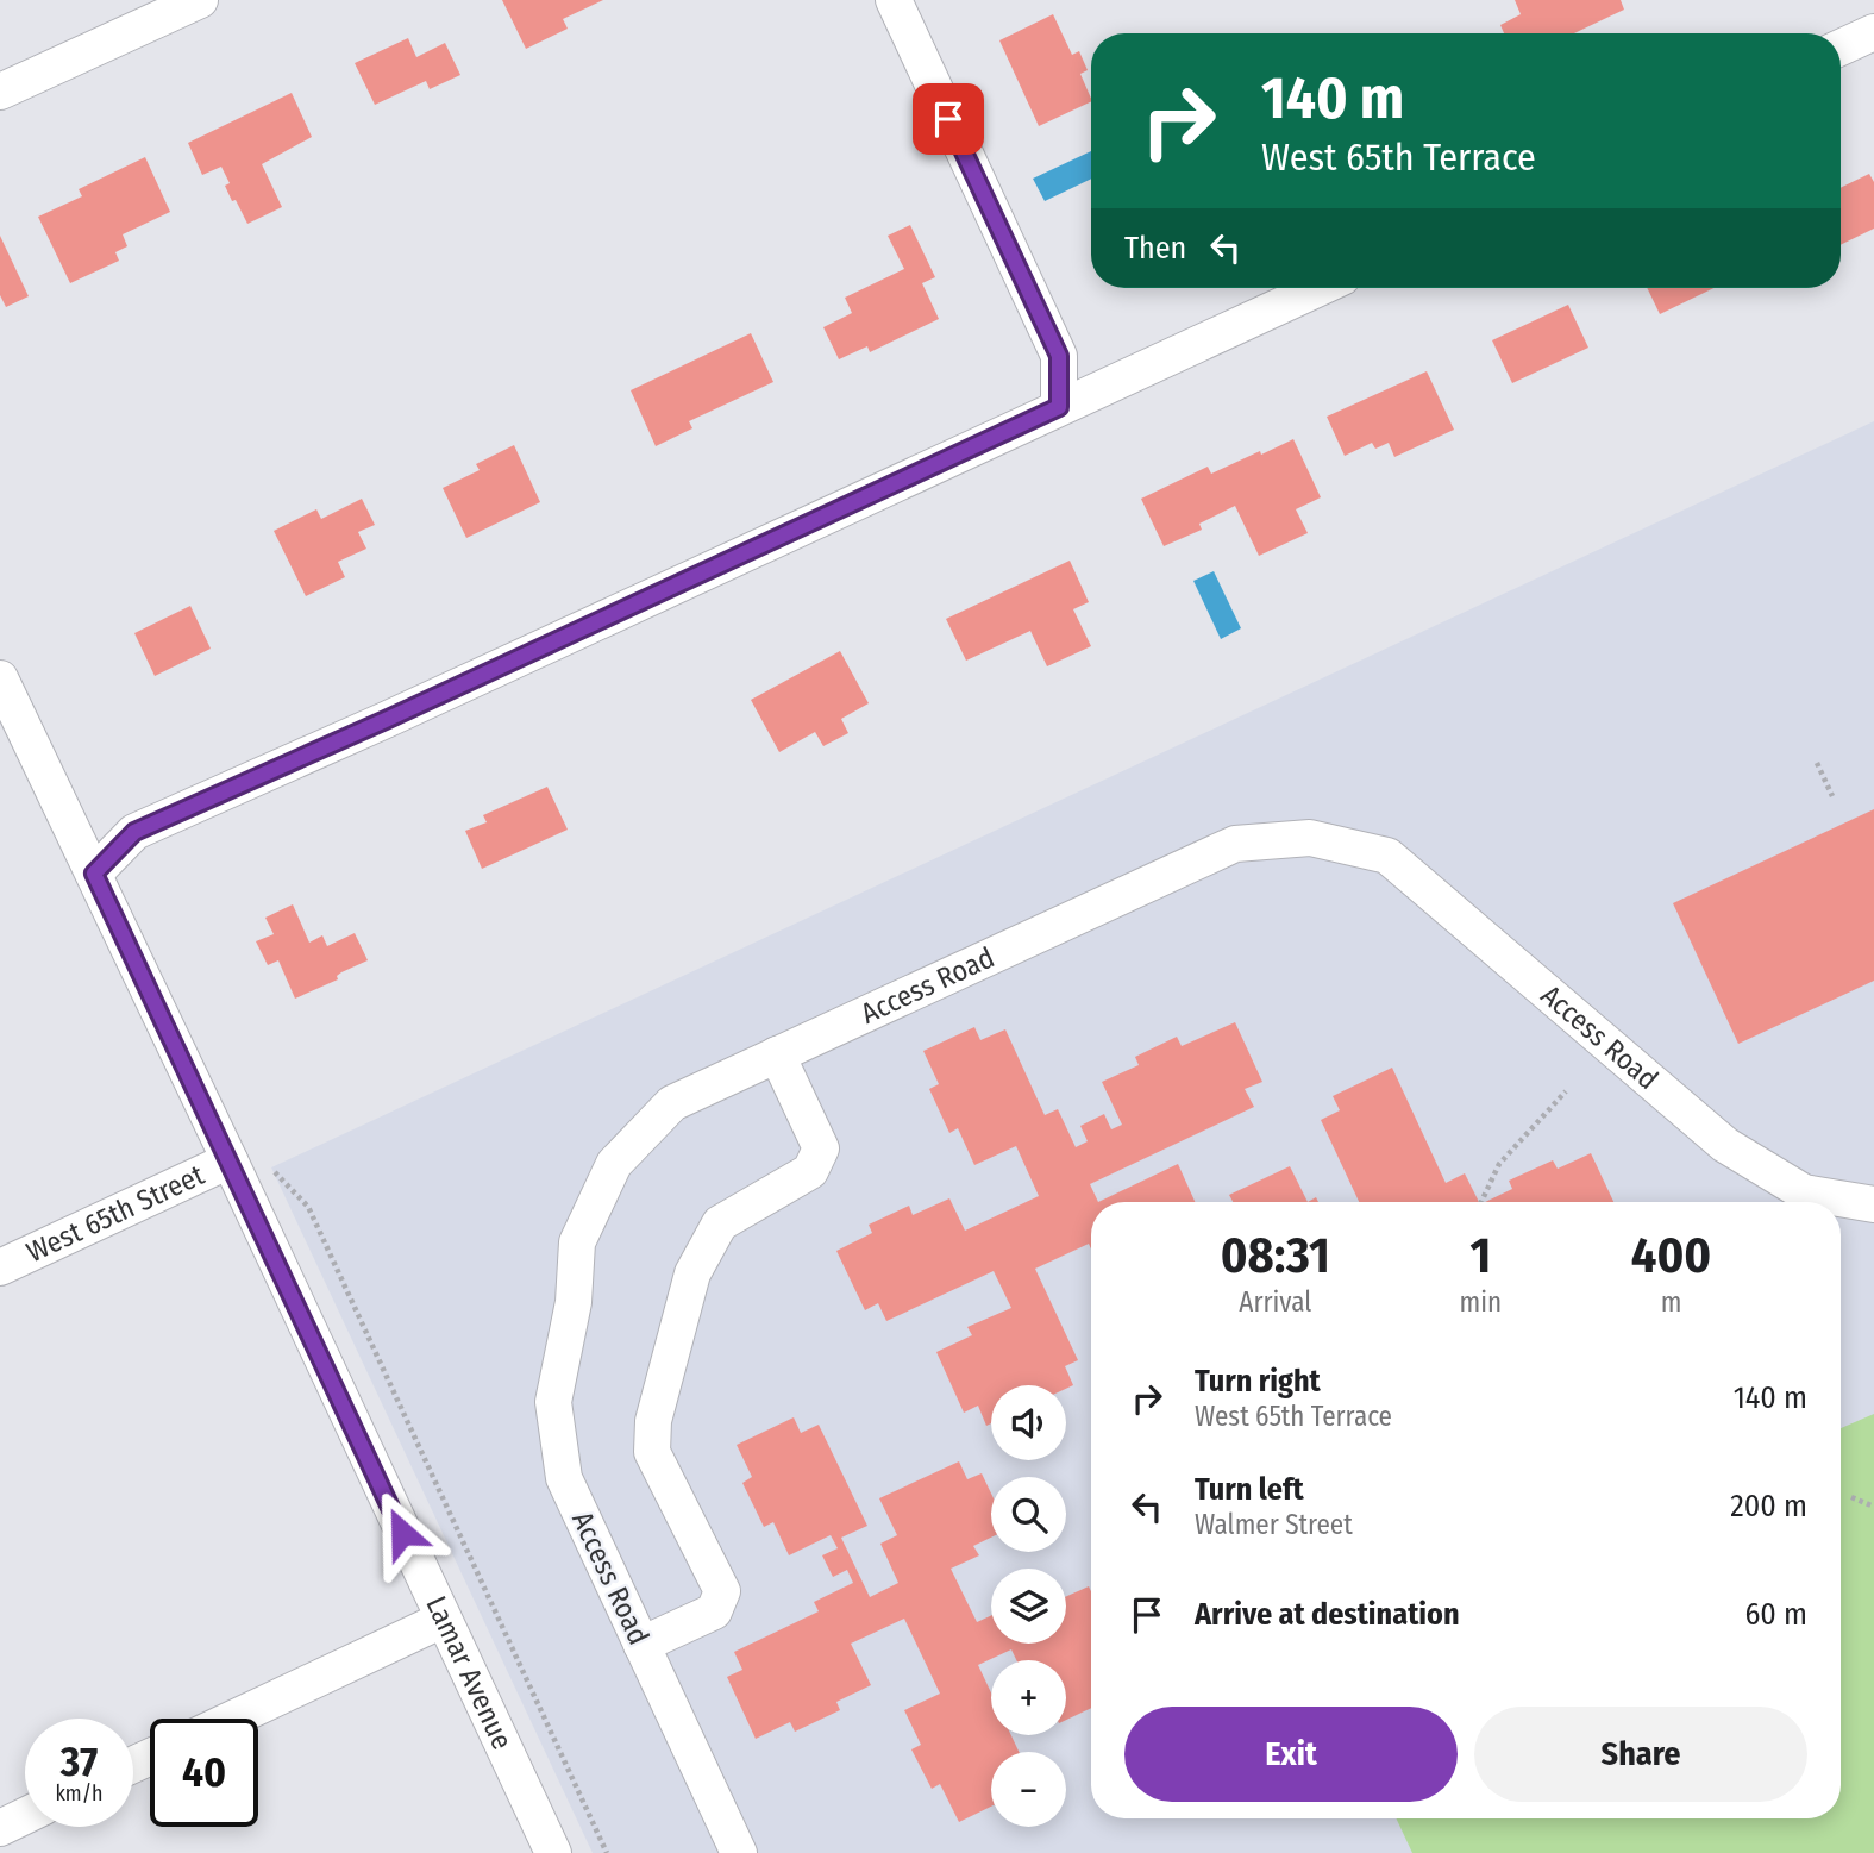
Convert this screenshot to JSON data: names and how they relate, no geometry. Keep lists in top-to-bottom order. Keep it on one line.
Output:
{"streets":{"street":["Access Road","West 65th Street","Lamar Avenue"]},"crossings":[["West 65th Street","Lamar Avenue"]],"page":{"turn":["140 m","West 65th Terrace"],"then":"Then","eta":["08:31","Arrival","1","min","400","m"],"list":[{"name":"Turn right","note":"West 65th Terrace","value":"140 m"},{"name":"Turn left","note":"Walmer Street","value":"200 m"},{"name":"Arrive at destination","value":"60 m"}],"map_buttons":["+","−"],"buttons":["Exit","Share"],"speed":"37 km/h","limit":"40"}}
